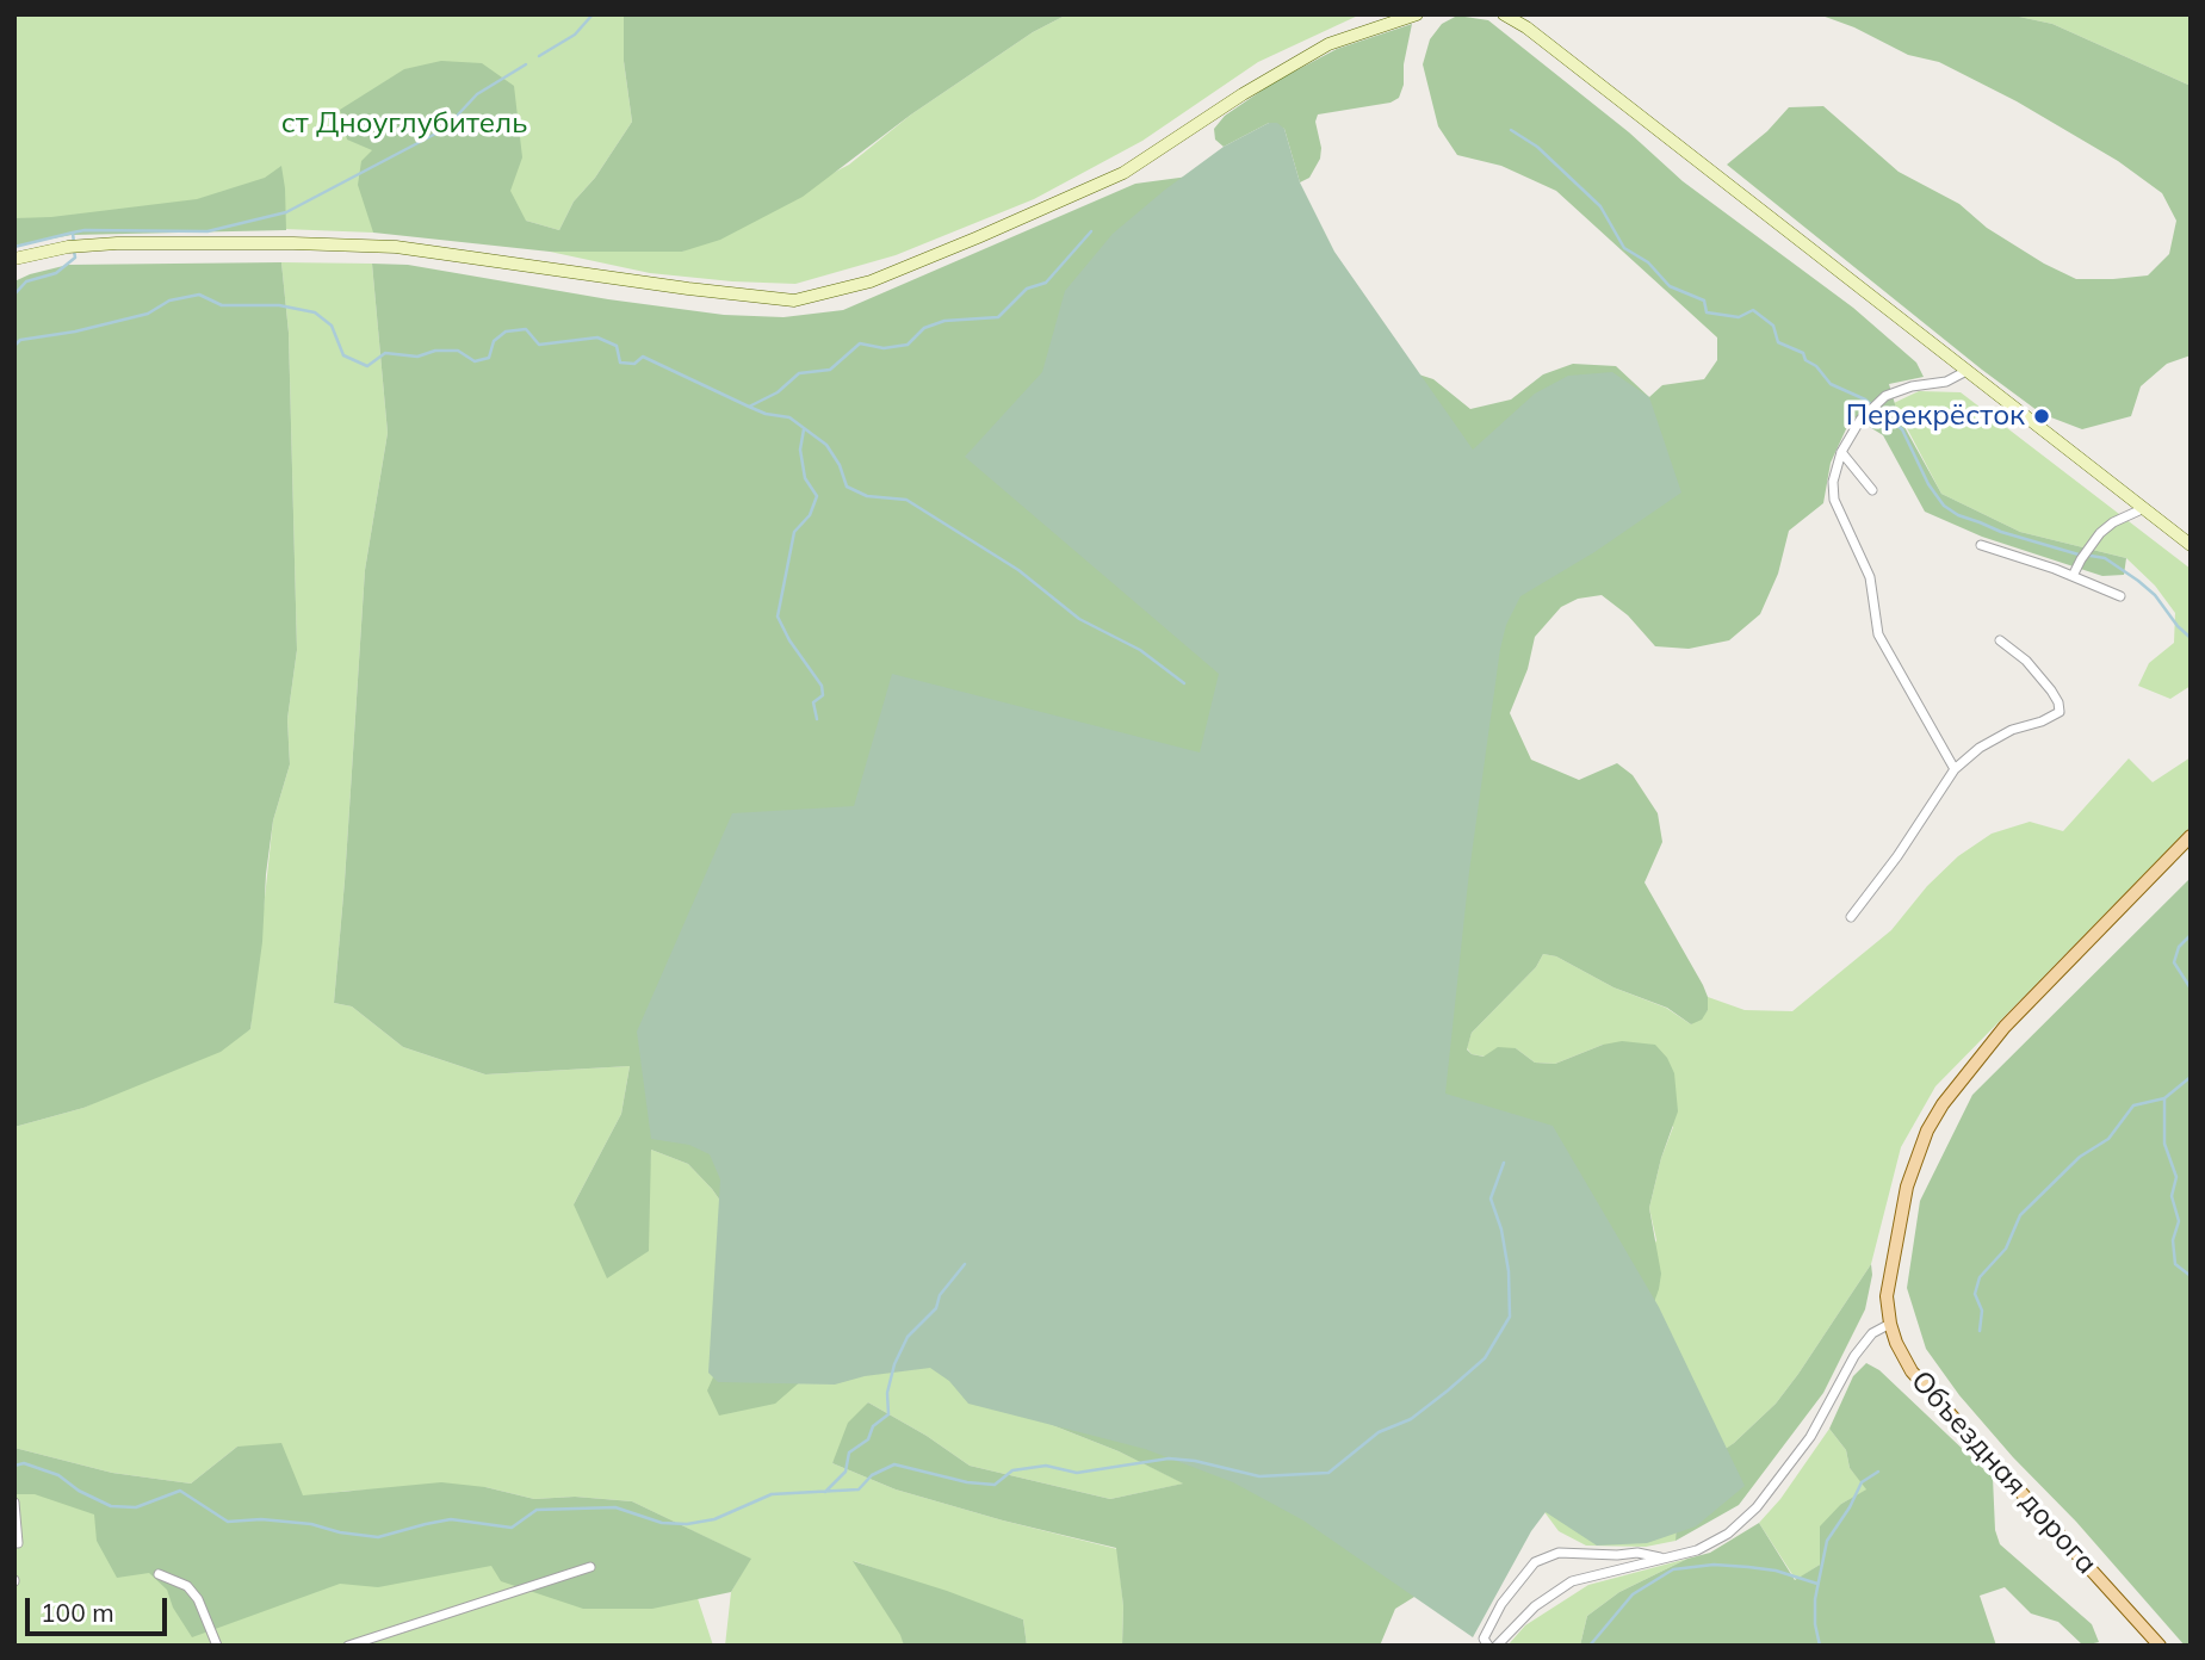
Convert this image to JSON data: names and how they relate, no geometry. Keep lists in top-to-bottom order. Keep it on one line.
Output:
{"streets":{"main road":["Объездная дорога"]},"parks":["ст Дноуглубитель"],"places":["Перекрёсток"],"scale_bar":"100 m"}
